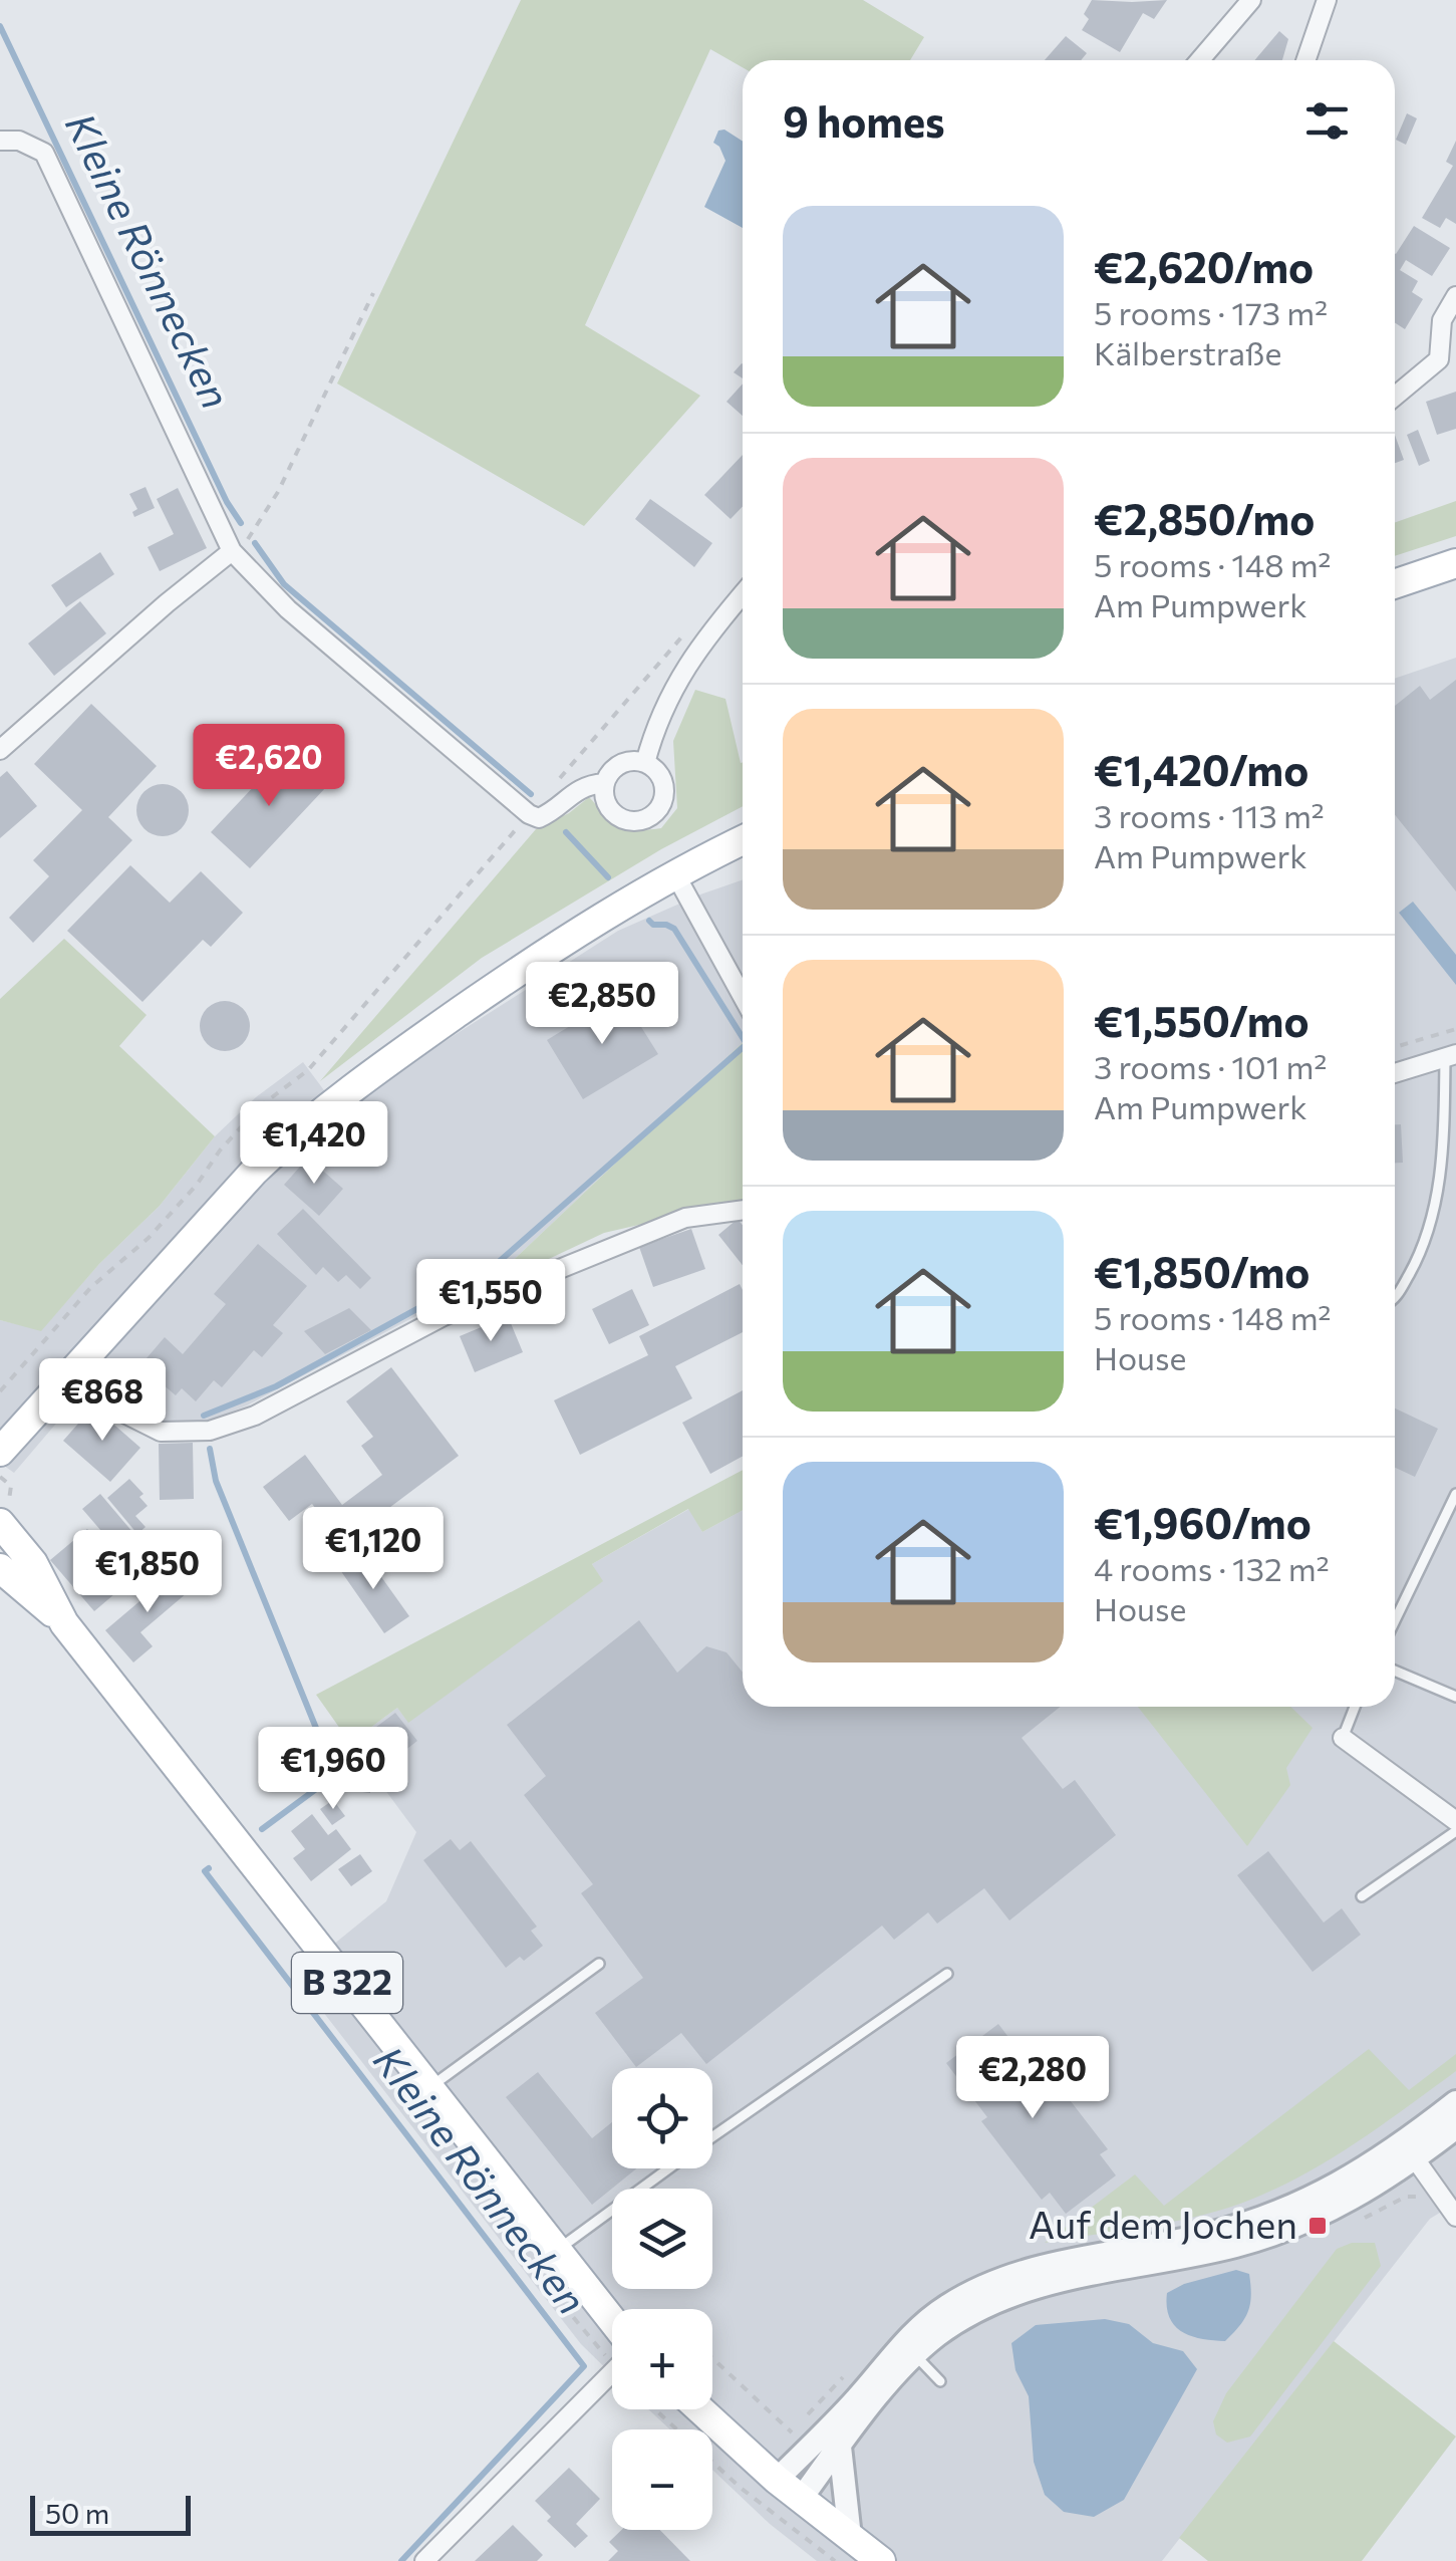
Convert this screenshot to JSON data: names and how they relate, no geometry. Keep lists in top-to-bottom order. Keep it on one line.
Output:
{"streets":{"main road":["B 322"]},"water":["Kleine Rönnecken"],"places":{"transit":["Auf dem Jochen"]},"scale_bar":"50 m","page":{"heading":"9 homes","list":[{"name":"€2,620/mo","note":"5 rooms · 173 m² · Kälberstraße"},{"name":"€2,850/mo","note":"5 rooms · 148 m² · Am Pumpwerk"},{"name":"€1,420/mo","note":"3 rooms · 113 m² · Am Pumpwerk"},{"name":"€1,550/mo","note":"3 rooms · 101 m² · Am Pumpwerk"},{"name":"€1,850/mo","note":"5 rooms · 148 m² · House"},{"name":"€1,960/mo","note":"4 rooms · 132 m² · House"}],"price":["€2,620","€2,850","€1,420","€1,550","€868","€1,120","€1,850","€1,960","€2,280"],"map_buttons":["+","−"],"scale":"50 m"}}
